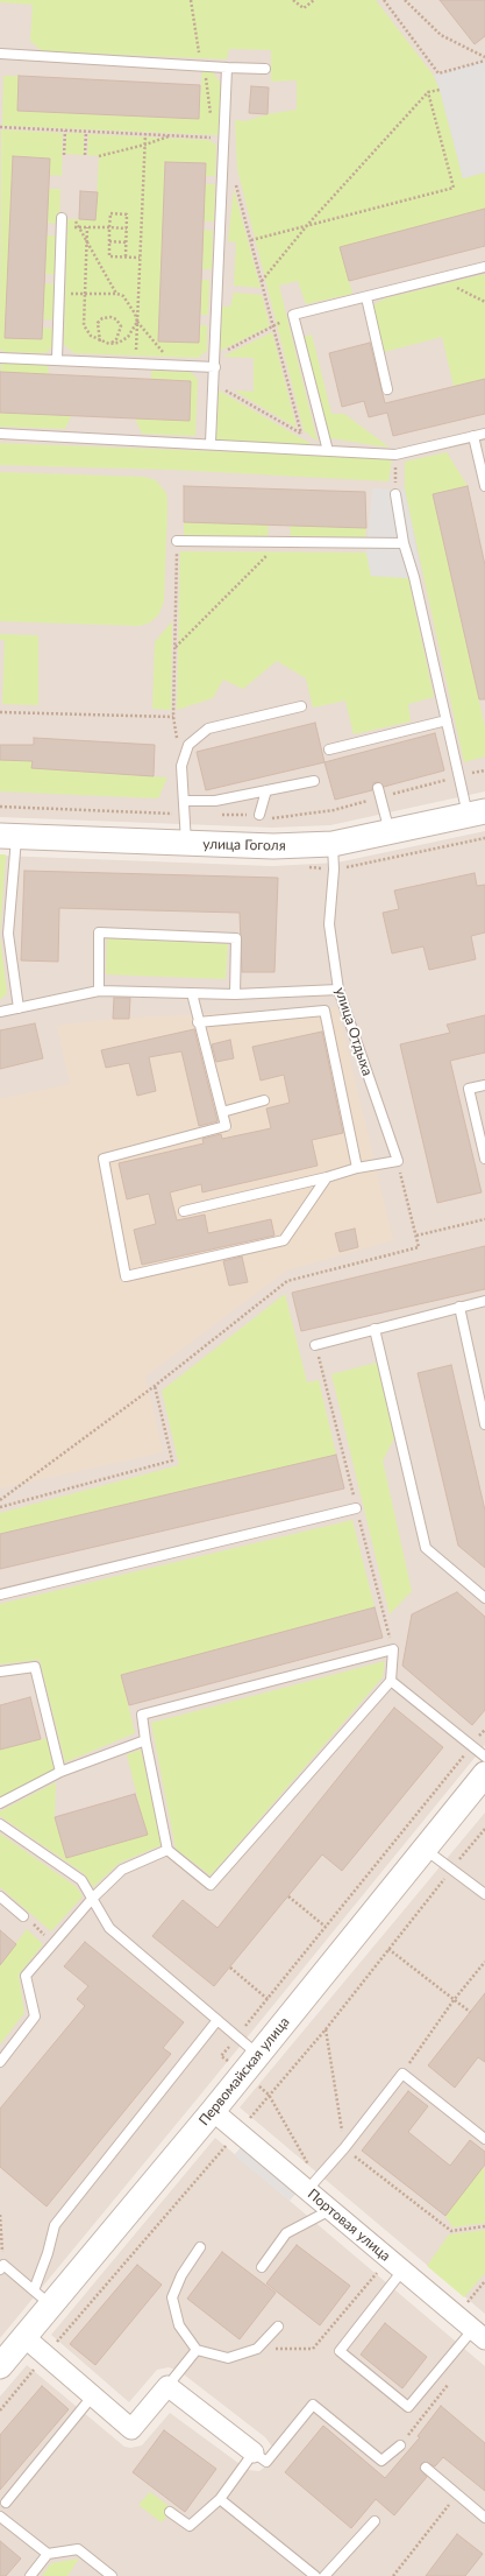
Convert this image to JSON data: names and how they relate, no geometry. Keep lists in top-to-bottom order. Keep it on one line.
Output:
{"streets":{"street":["улица Гоголя","Первомайская улица","Портовая улица"],"lane":["улица Отдыха"]},"crossings":[["улица Гоголя","улица Отдыха"],["Первомайская улица","Портовая улица"]]}
